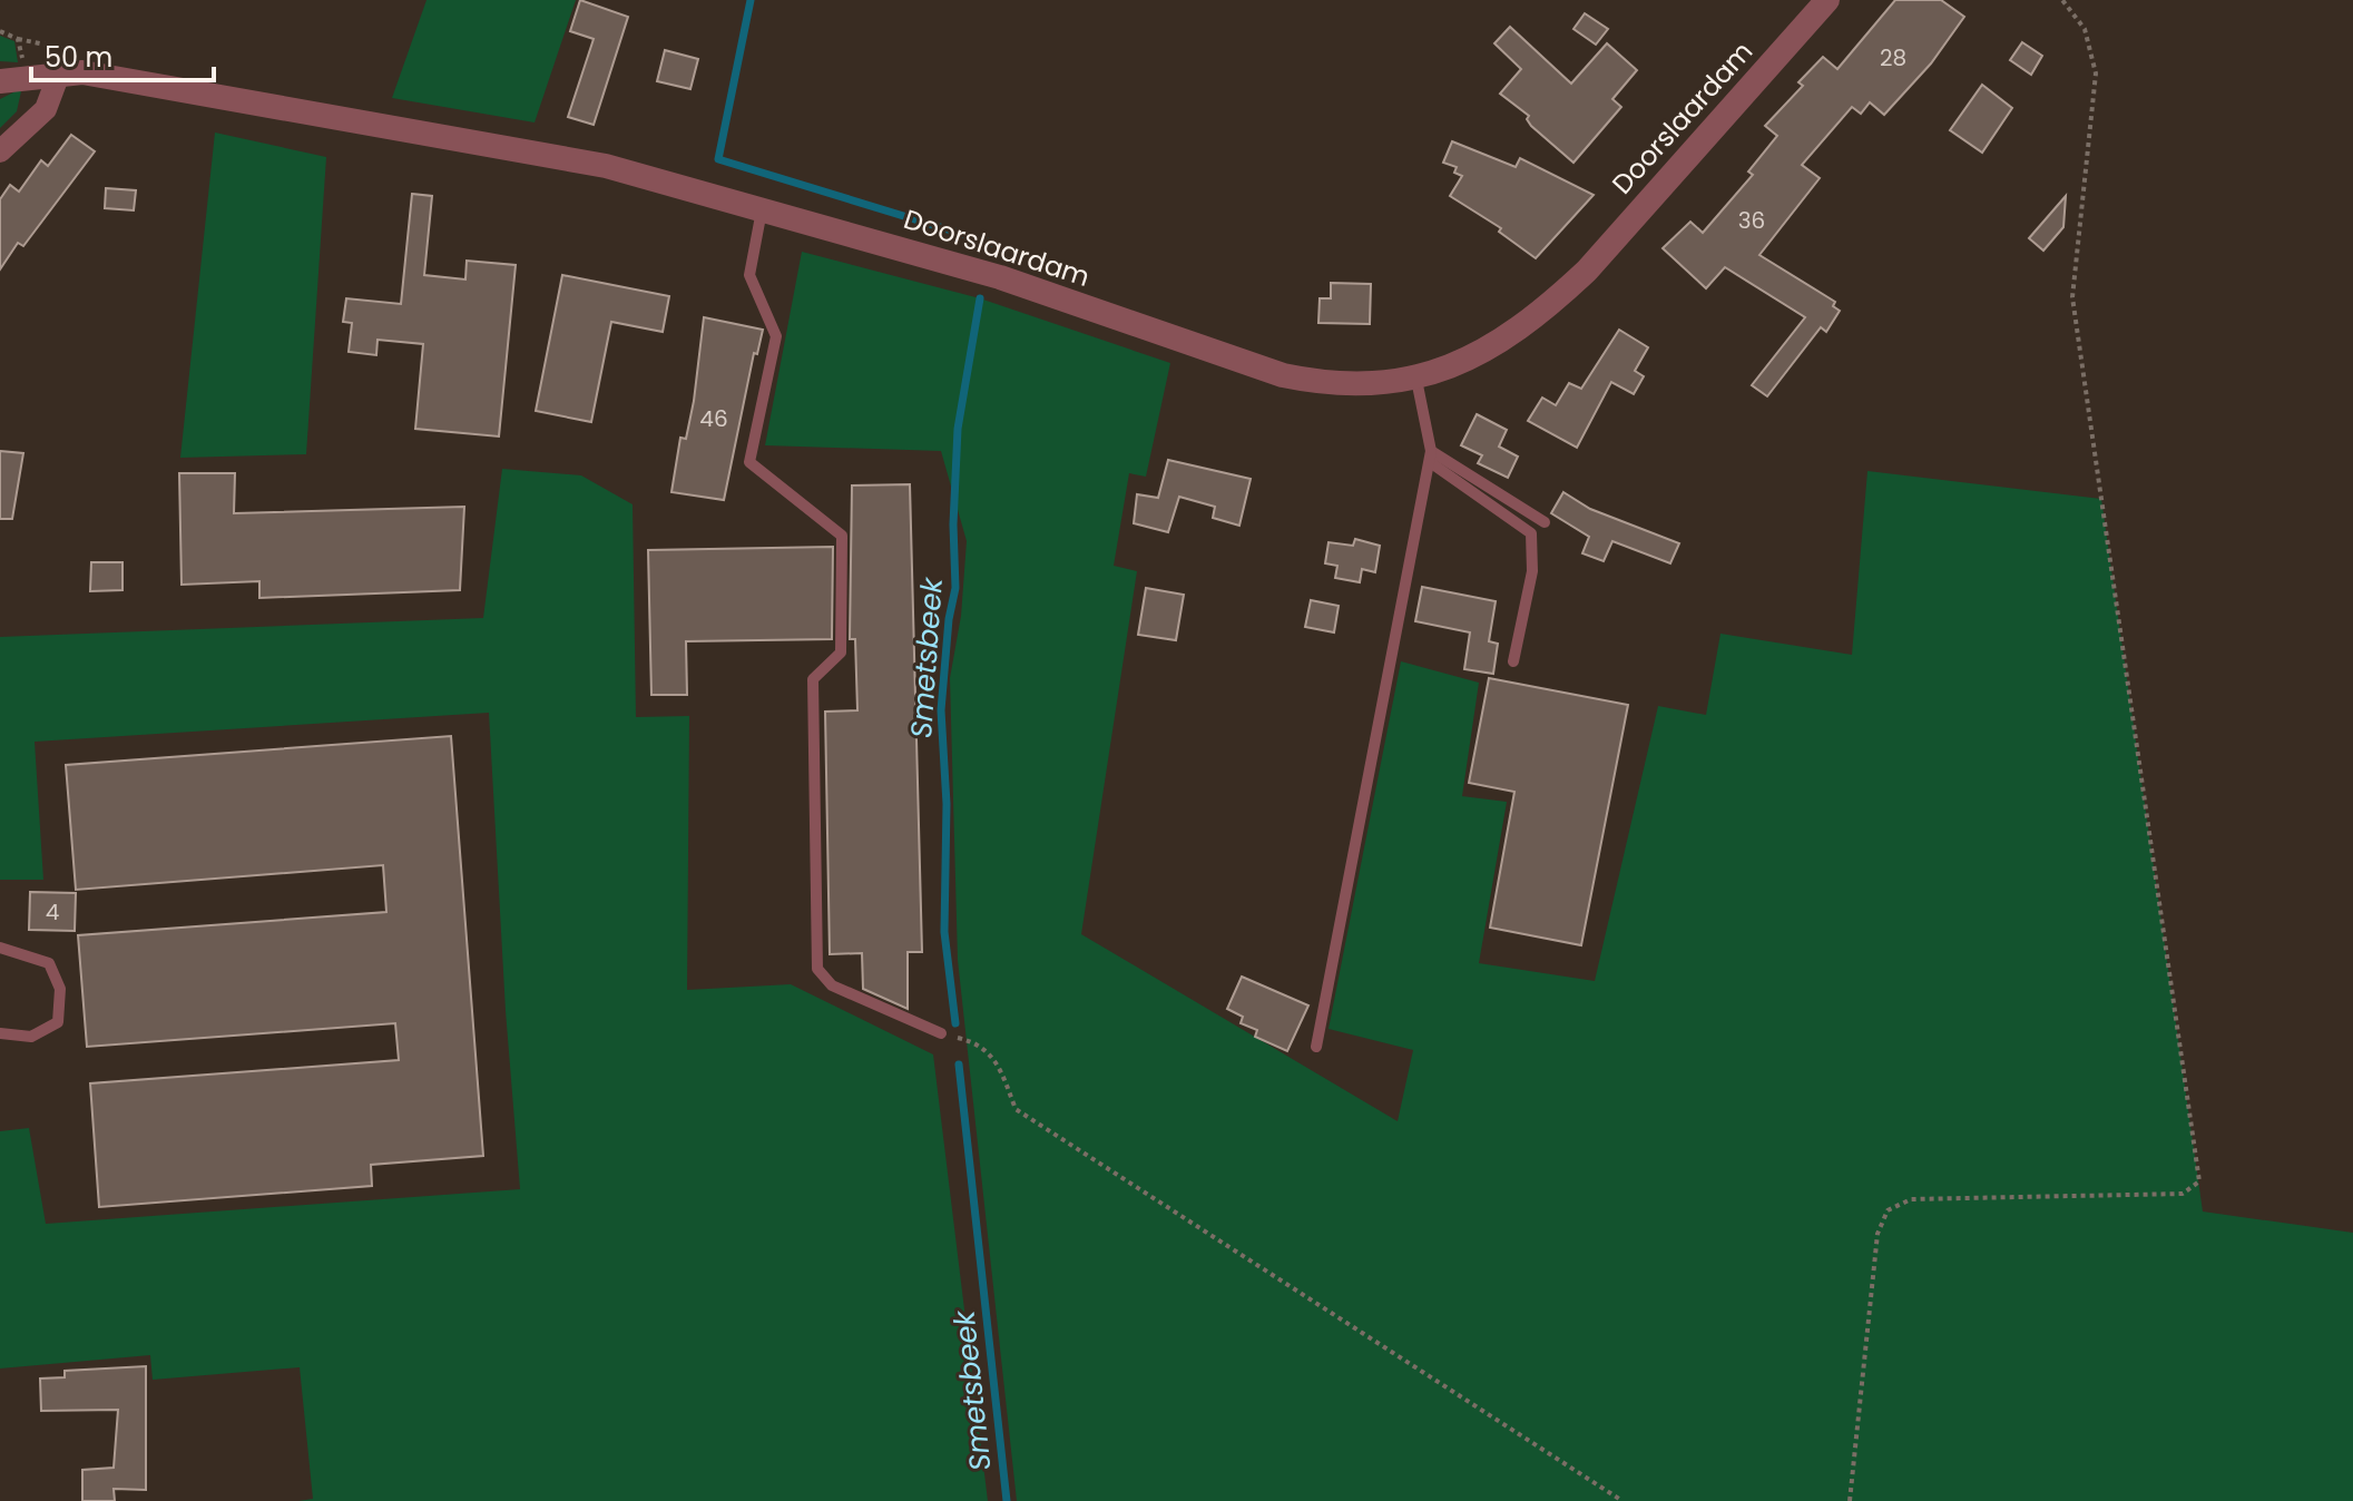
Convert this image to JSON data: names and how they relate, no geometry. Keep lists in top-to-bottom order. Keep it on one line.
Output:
{"streets":{"street":["Doorslaardam"]},"water":["Smetsbeek"],"house_numbers":["28","36","46","4"],"scale_bar":"50 m"}
